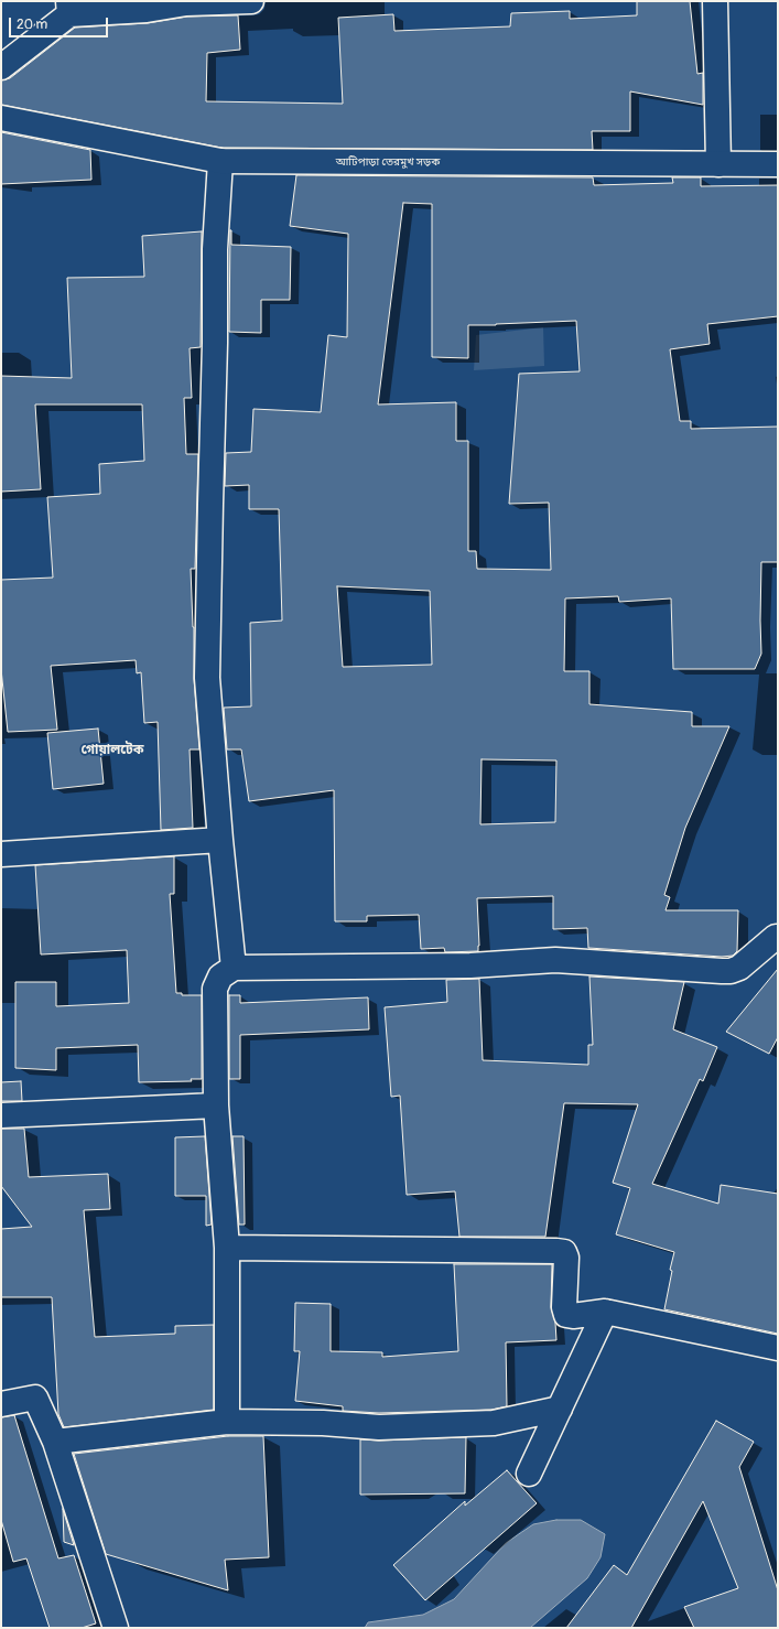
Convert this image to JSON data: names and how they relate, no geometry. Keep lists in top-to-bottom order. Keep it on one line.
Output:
{"streets":{"street":["আটিপাড়া তেরমুখ সড়ক"]},"districts":["গোয়ালটেক"],"scale_bar":"20 m"}
